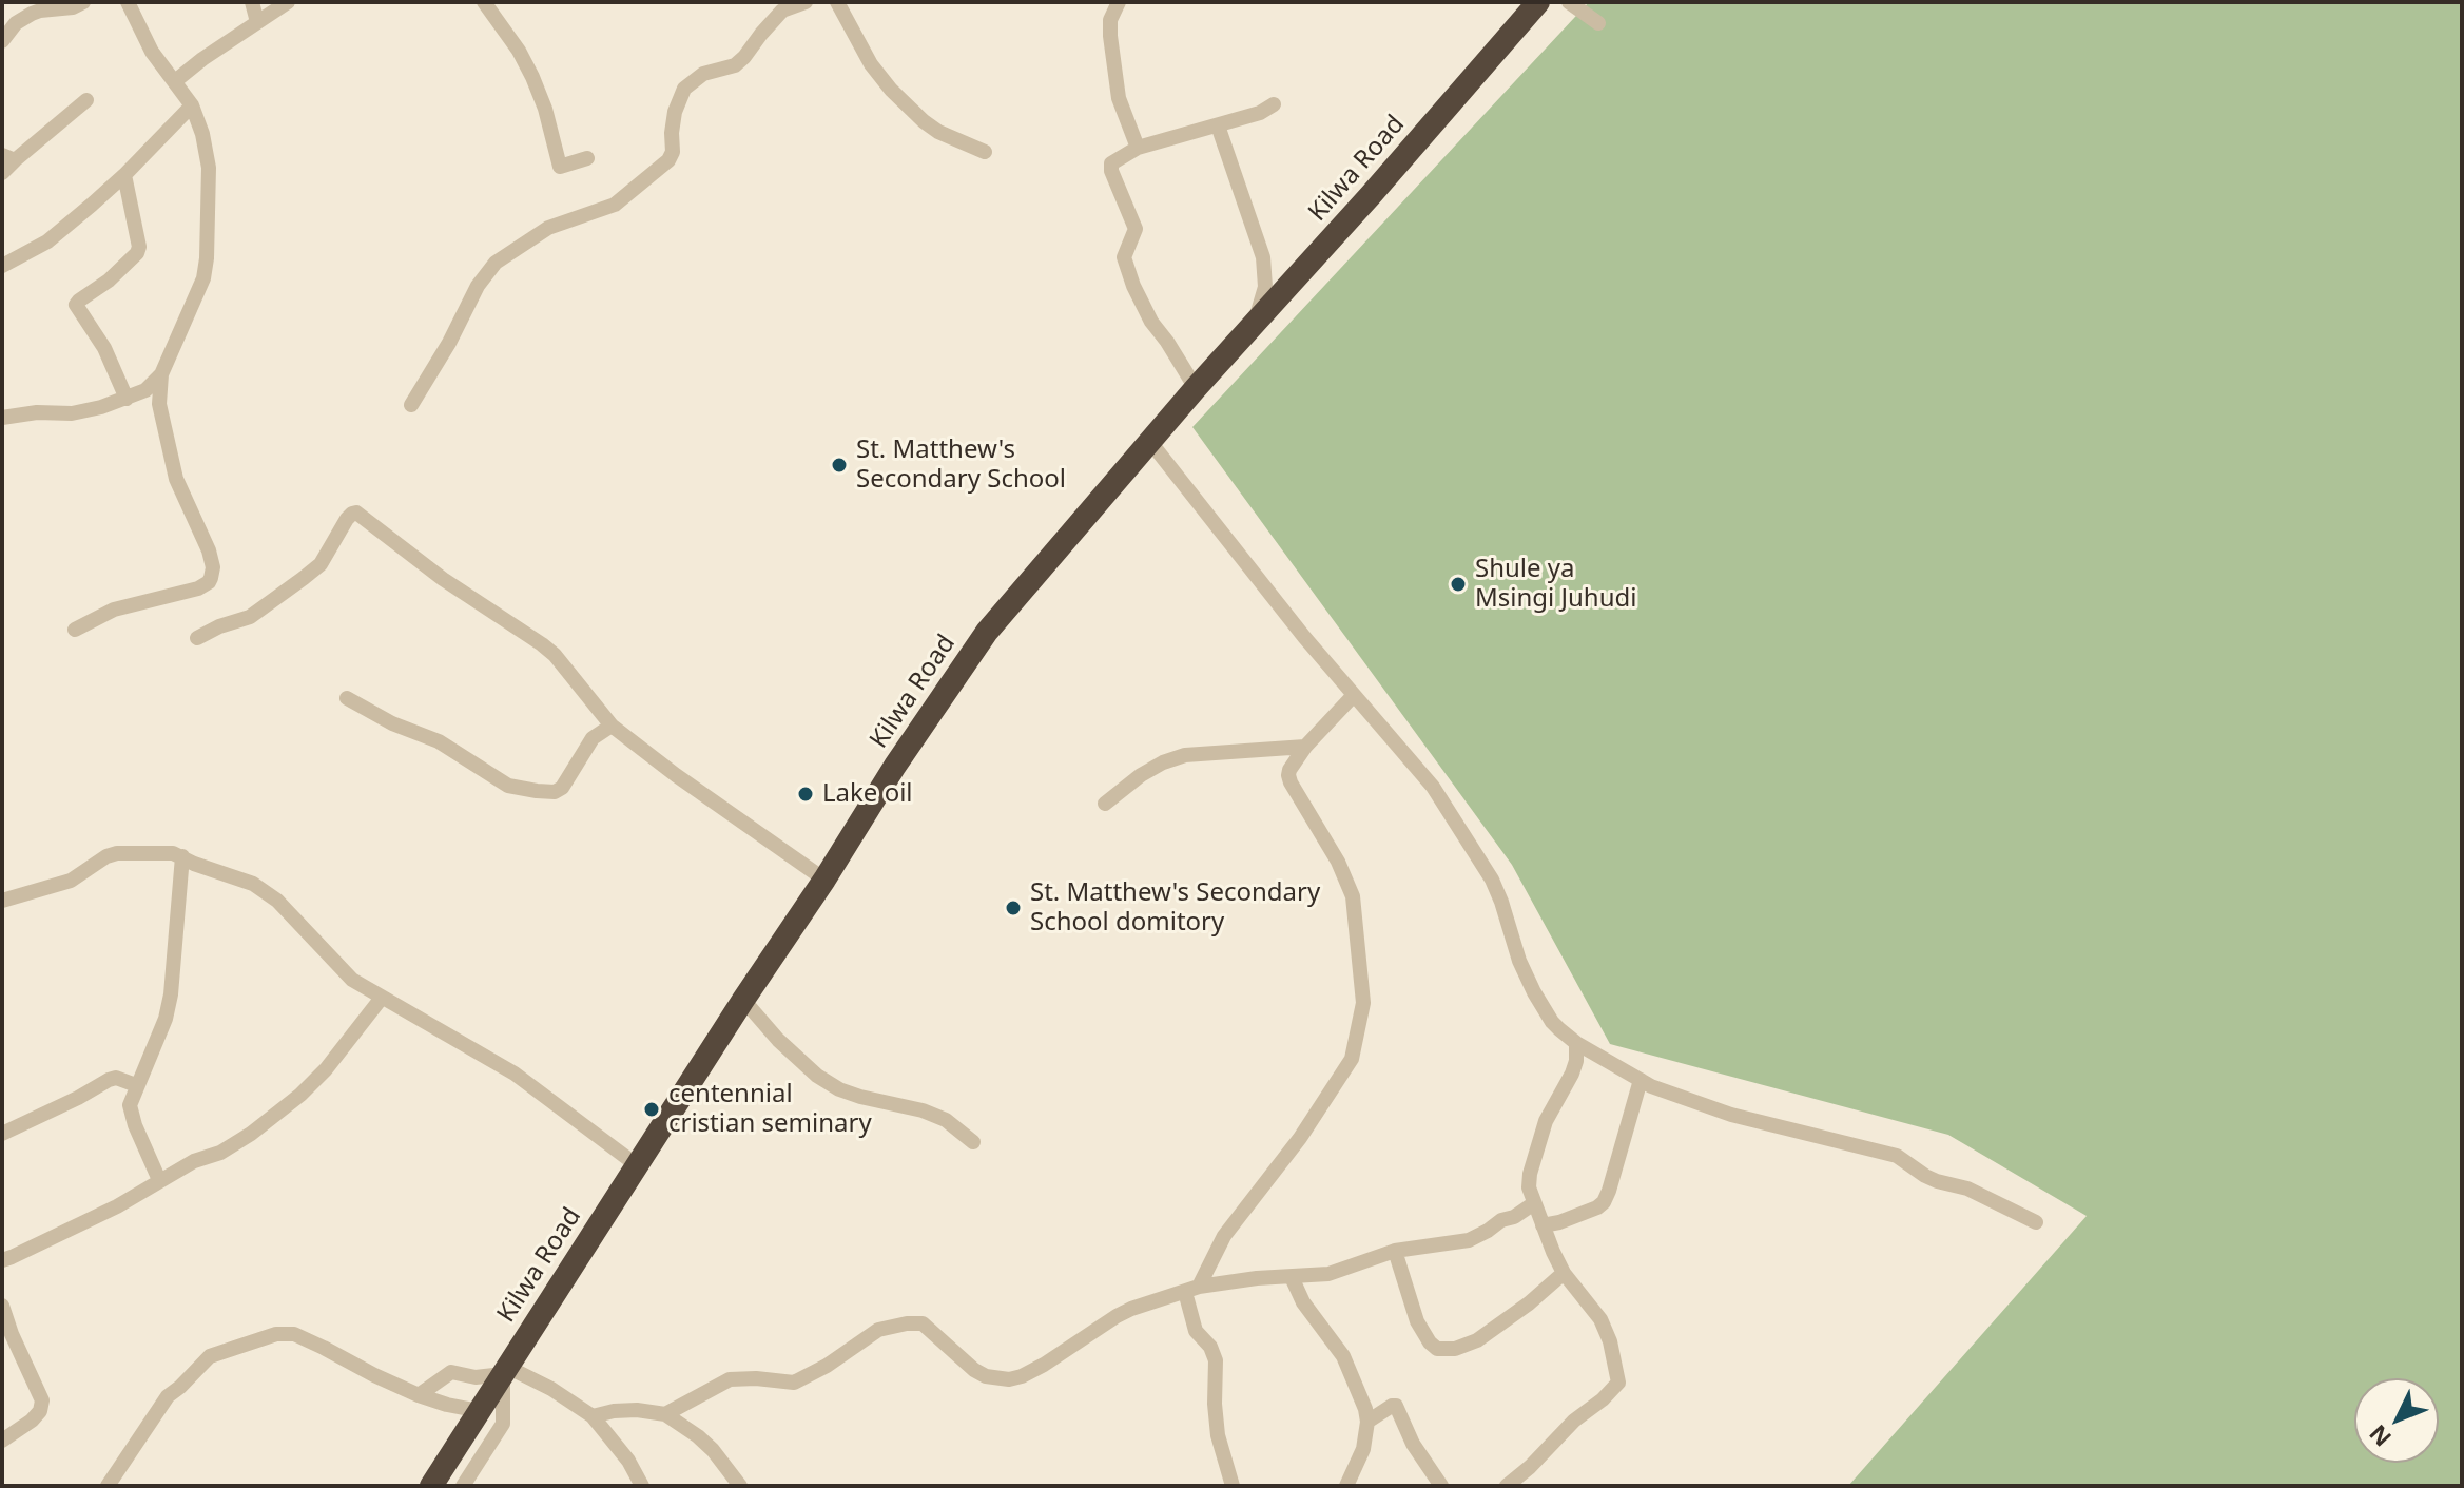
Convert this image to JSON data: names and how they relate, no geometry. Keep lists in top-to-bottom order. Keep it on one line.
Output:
{"streets":{"highway":["Kilwa Road"]},"places":["St. Matthew's Secondary School","Shule ya Msingi Juhudi","Lake oil","St. Matthew's Secondary School domitory","centennial cristian seminary"],"north":"bottom left"}
